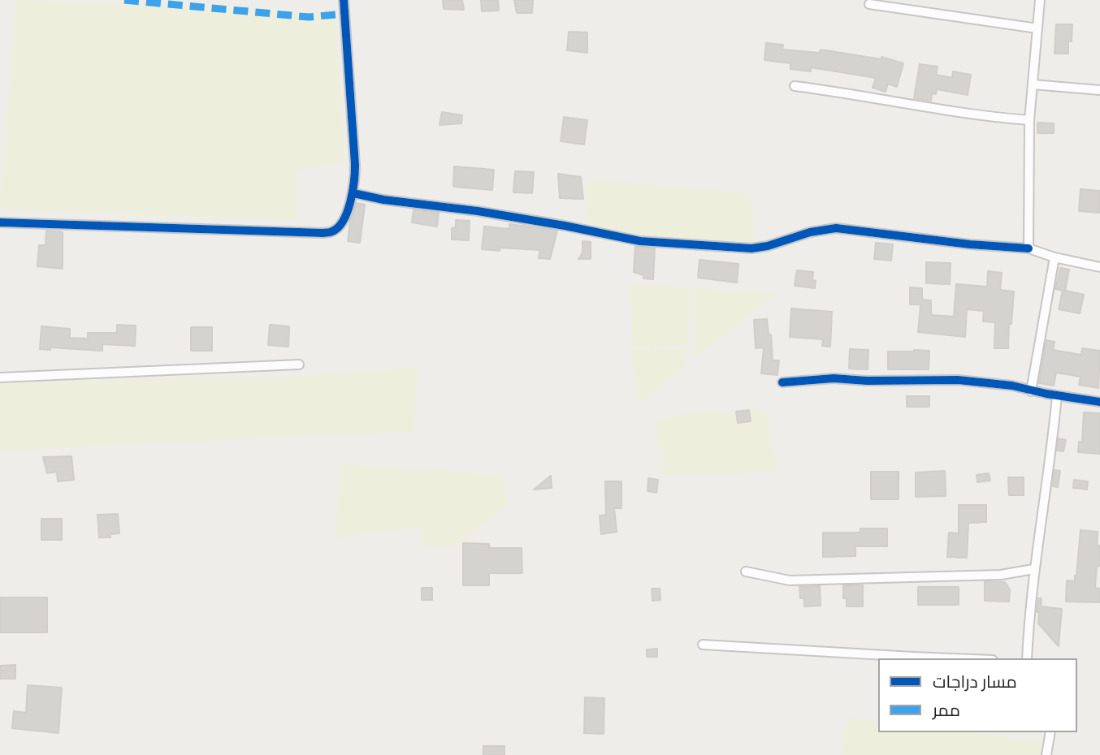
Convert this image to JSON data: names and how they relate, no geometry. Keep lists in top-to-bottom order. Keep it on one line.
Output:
{"legend":["مسار دراجات","ممر"]}
